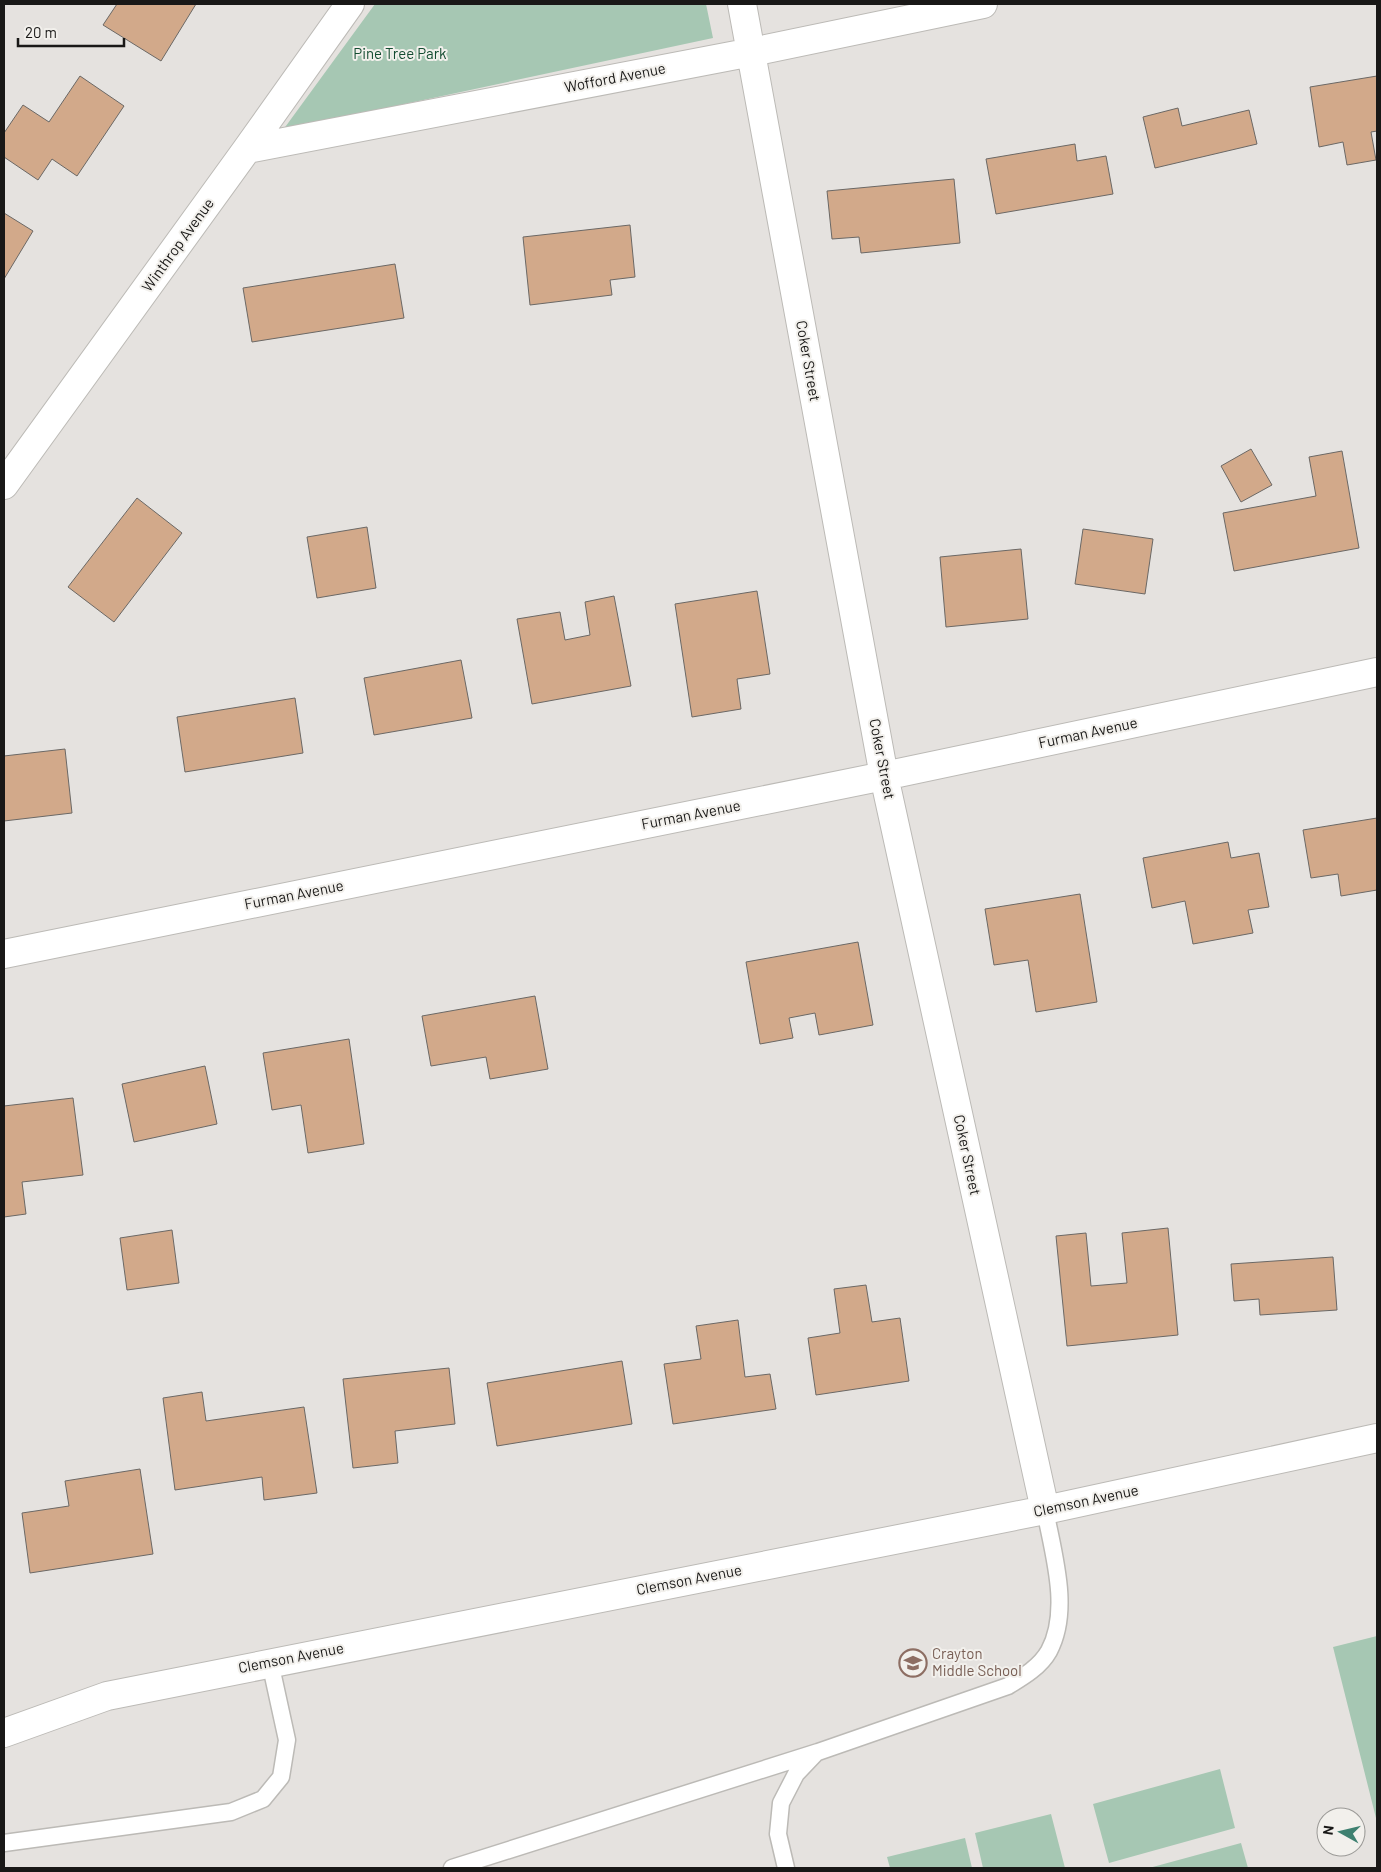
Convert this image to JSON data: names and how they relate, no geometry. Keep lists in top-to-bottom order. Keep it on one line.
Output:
{"streets":{"street":["Wofford Avenue","Winthrop Avenue","Coker Street","Furman Avenue","Clemson Avenue"]},"crossings":[["Wofford Avenue","Winthrop Avenue"],["Wofford Avenue","Coker Street"],["Coker Street","Furman Avenue"],["Coker Street","Clemson Avenue"]],"parks":["Pine Tree Park"],"places":{"school or university":["Crayton Middle School"]},"scale_bar":"20 m","north":"left"}
